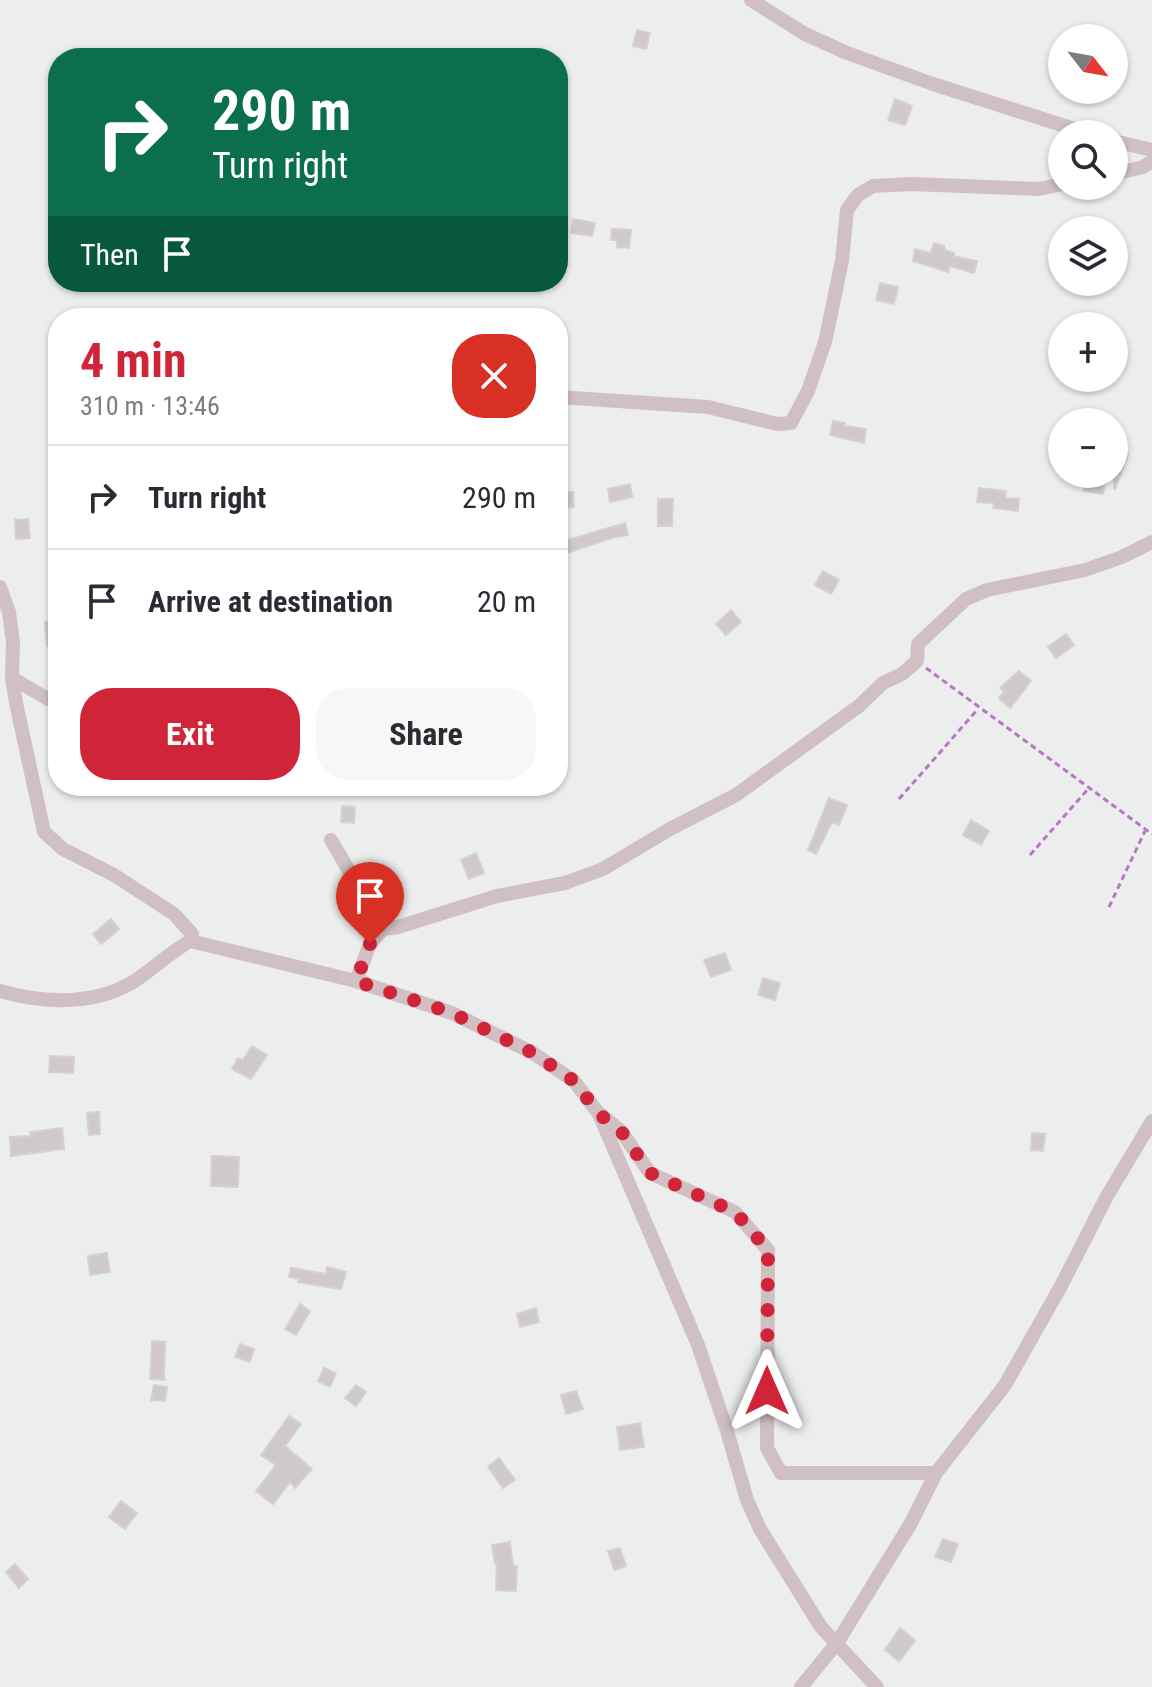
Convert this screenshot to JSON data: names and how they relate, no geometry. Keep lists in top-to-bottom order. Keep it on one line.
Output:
{"north":"bottom right","page":{"map_buttons":["+","−"],"turn":["290 m","Turn right"],"then":"Then","heading":["4 min","310 m · 13:46"],"list":[{"name":"Turn right","value":"290 m"},{"name":"Arrive at destination","value":"20 m"}],"buttons":["Exit","Share"]}}
